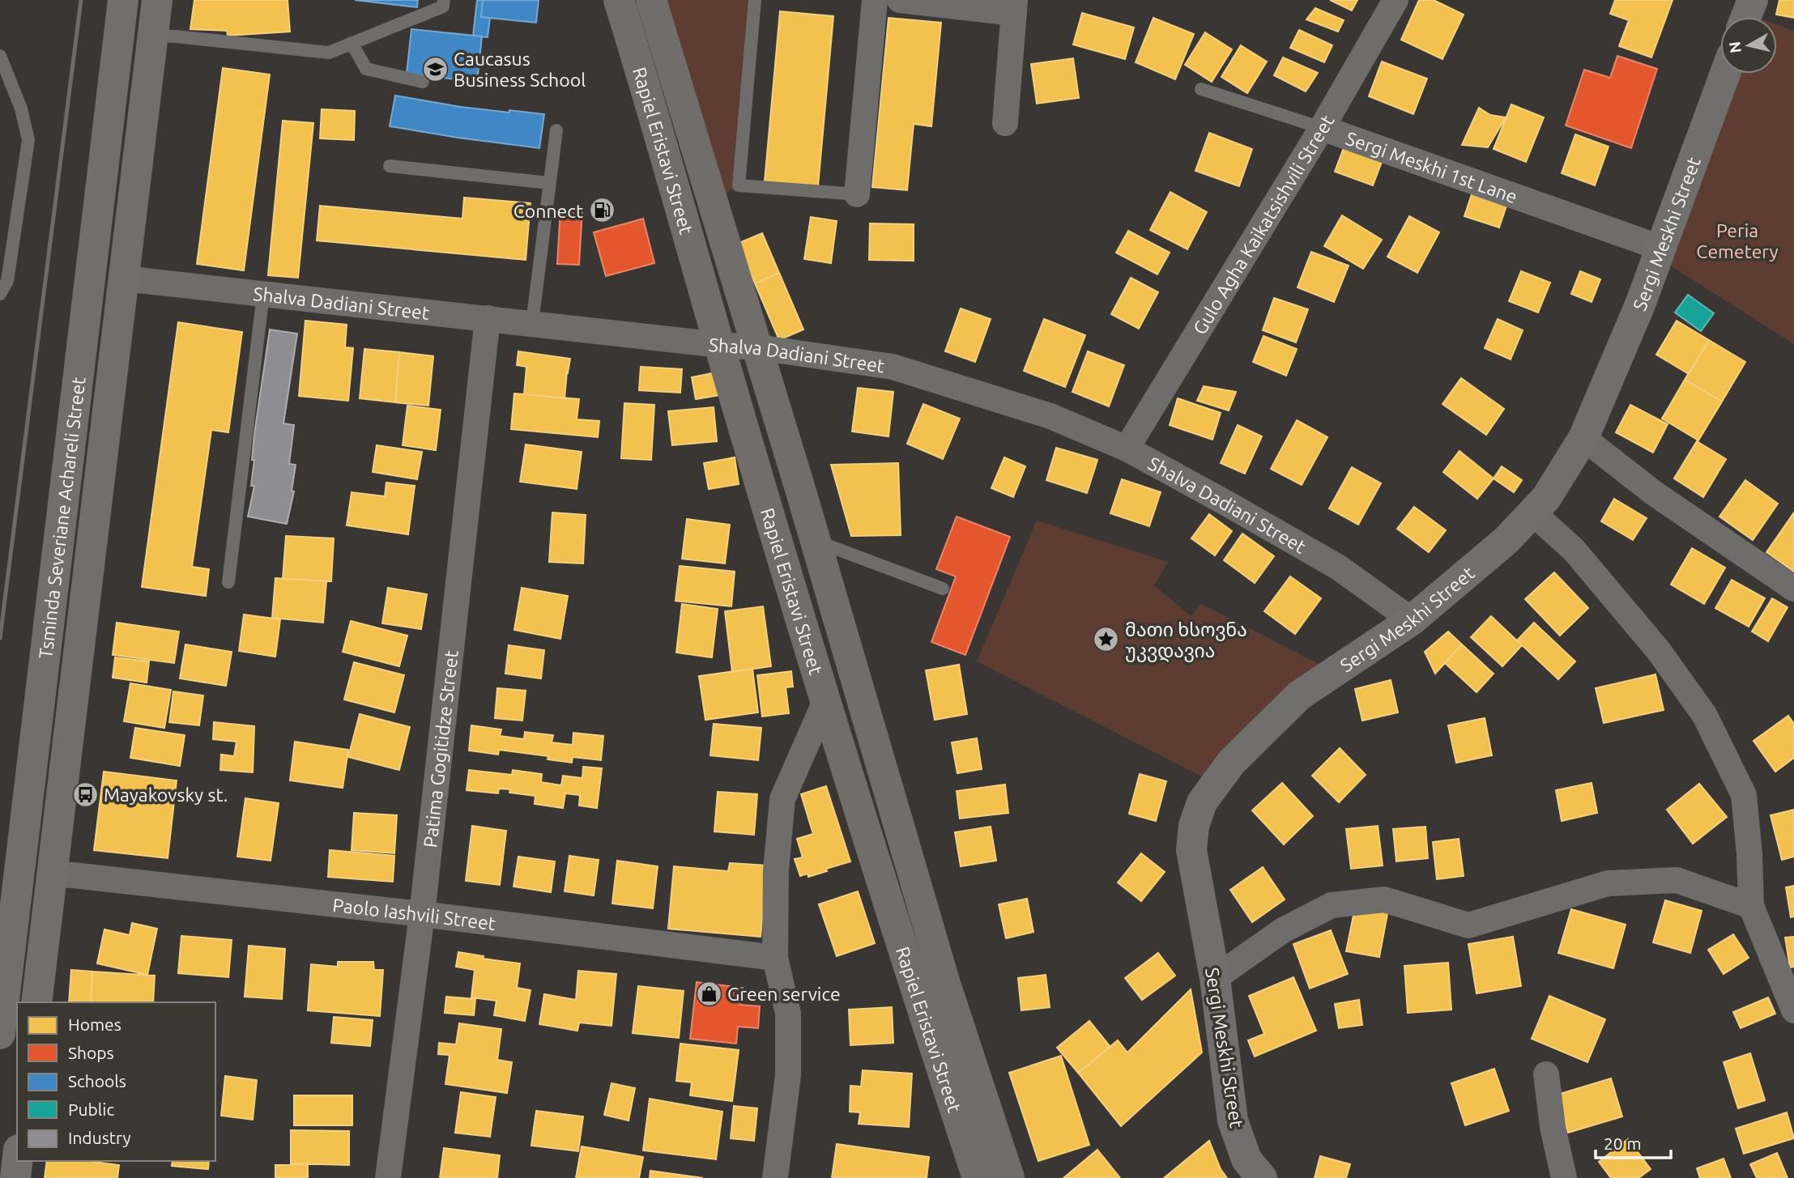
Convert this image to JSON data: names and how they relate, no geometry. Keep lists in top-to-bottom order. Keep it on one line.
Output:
{"streets":{"main road":["Rapiel Eristavi Street","Sergi Meskhi Street","Tsminda Severiane Achareli Street"],"street":["Sergi Meskhi 1st Lane","Gulo Agha Kaikatsishvili Street","Shalva Dadiani Street","Patima Gogitidze Street","Paolo Iashvili Street"]},"crossings":[["Rapiel Eristavi Street","Shalva Dadiani Street"],["Sergi Meskhi 1st Lane","Gulo Agha Kaikatsishvili Street"],["Sergi Meskhi 1st Lane","Sergi Meskhi Street"],["Gulo Agha Kaikatsishvili Street","Shalva Dadiani Street"],["Sergi Meskhi Street","Shalva Dadiani Street"],["Shalva Dadiani Street","Tsminda Severiane Achareli Street"],["Shalva Dadiani Street","Patima Gogitidze Street"],["Tsminda Severiane Achareli Street","Paolo Iashvili Street"],["Patima Gogitidze Street","Paolo Iashvili Street"]],"parks":["Peria Cemetery"],"places":{"school or university":["Caucasus Business School"],"fuel station":["Connect"],"place":["მათი ხსოვნა უკვდავია"],"bus stop":["Mayakovsky st."],"shop":["Green service"]},"legend":["Homes","Shops","Schools","Public","Industry"],"scale_bar":"20 m","north":"left"}
